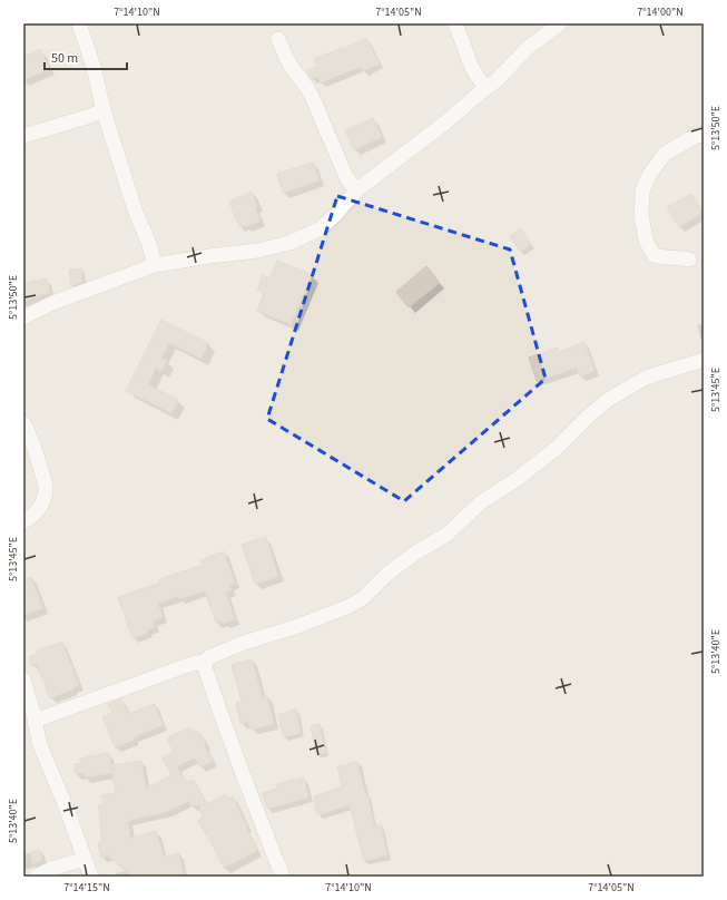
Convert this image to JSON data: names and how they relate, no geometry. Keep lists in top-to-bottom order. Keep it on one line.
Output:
{"scale_bar":"50 m","coordinates":["7°14'10\"N","7°14'05\"N","7°14'00\"N","5°13'50\"E","5°13'45\"E","5°13'40\"E","7°14'15\"N"]}
